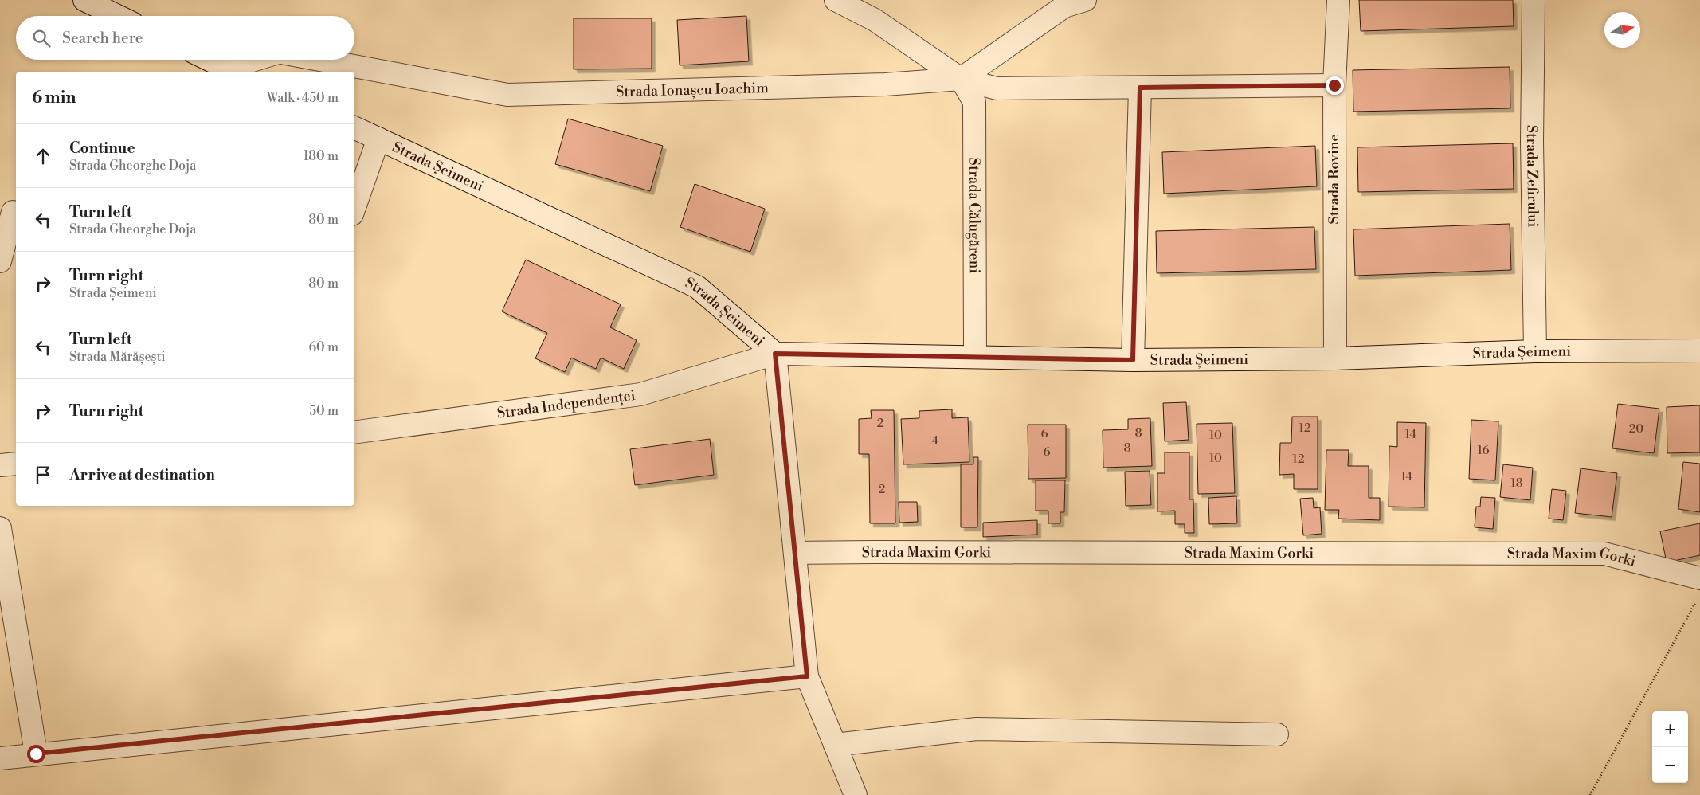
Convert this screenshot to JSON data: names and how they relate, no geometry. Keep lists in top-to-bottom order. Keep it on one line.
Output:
{"streets":{"street":["Strada Ionașcu Ioachim","Strada Șeimeni","Strada Zefirului","Strada Rovine","Strada Călugăreni","Strada Independenței","Strada Maxim Gorki"]},"crossings":[["Strada Ionașcu Ioachim","Strada Călugăreni"],["Strada Șeimeni","Strada Zefirului"],["Strada Șeimeni","Strada Rovine"],["Strada Șeimeni","Strada Călugăreni"],["Strada Șeimeni","Strada Independenței"]],"house_numbers":["2","12","20","8","6","14","10","4","8","16","6","10","12","14","18","2"],"north":"right","page":{"search":"Search here","heading":["6 min","Walk · 450 m"],"list":[["Continue","Strada Gheorghe Doja","180 m"],["Turn left","Strada Gheorghe Doja","80 m"],["Turn right","Strada Șeimeni","80 m"],["Turn left","Strada Mărășești","60 m"],["Turn right","50 m"],"Arrive at destination"],"map_buttons":["+","−"]}}
